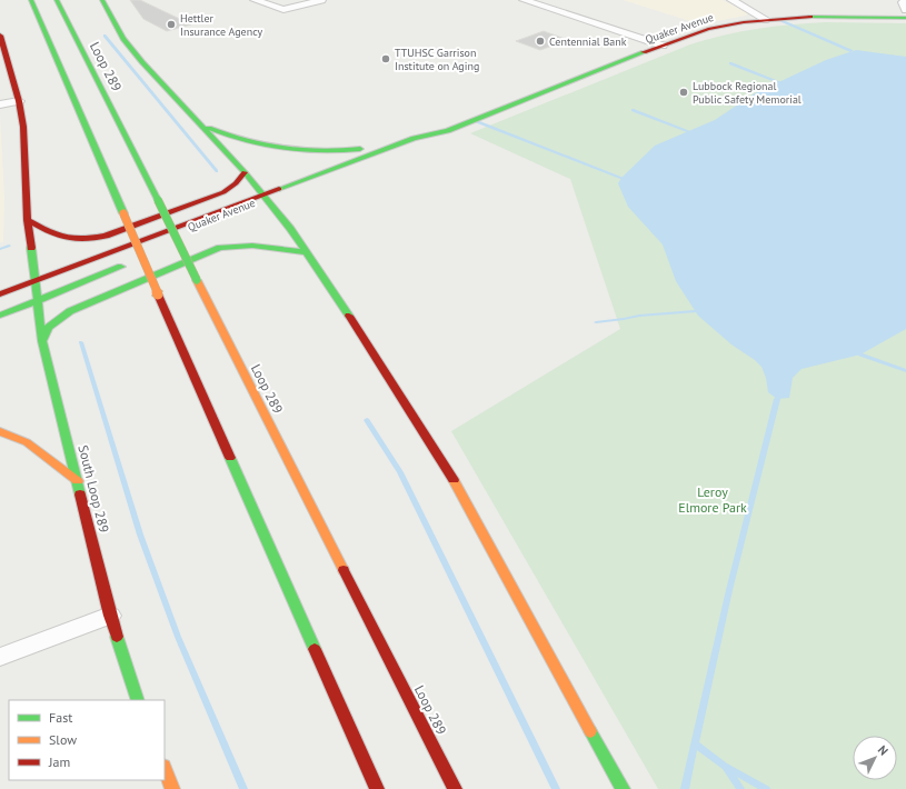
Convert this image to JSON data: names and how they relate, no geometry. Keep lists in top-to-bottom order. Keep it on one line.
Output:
{"streets":{"main road":["Quaker Avenue","Loop 289","South Loop 289"]},"crossings":[["Quaker Avenue","South Loop 289"]],"parks":["Leroy Elmore Park"],"places":["Hettler Insurance Agency","Centennial Bank","TTUHSC Garrison Institute on Aging","Lubbock Regional Public Safety Memorial"],"legend":["Fast","Slow","Jam"],"north":"top right"}
